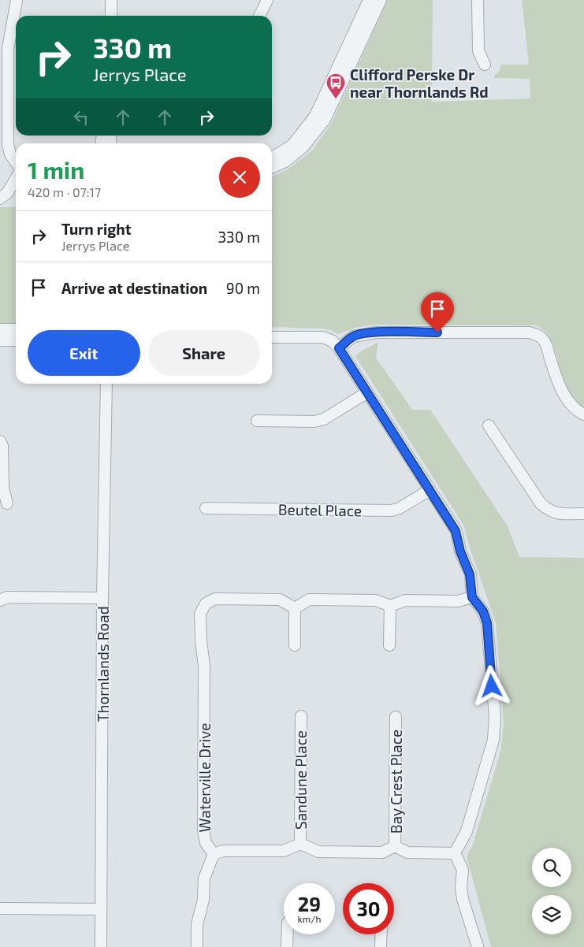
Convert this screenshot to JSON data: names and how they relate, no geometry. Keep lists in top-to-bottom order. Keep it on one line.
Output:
{"streets":{"street":["Beutel Place","Thornlands Road","Waterville Drive","Sandune Place","Bay Crest Place"]},"places":{"bus stop":["Clifford Perske Dr near Thornlands Rd"]},"page":{"turn":["330 m","Jerrys Place"],"heading":["1 min","420 m · 07:17"],"list":[{"name":"Turn right","note":"Jerrys Place","value":"330 m"},{"name":"Arrive at destination","value":"90 m"}],"buttons":["Exit","Share"],"speed":"29 km/h","limit":"30"}}
